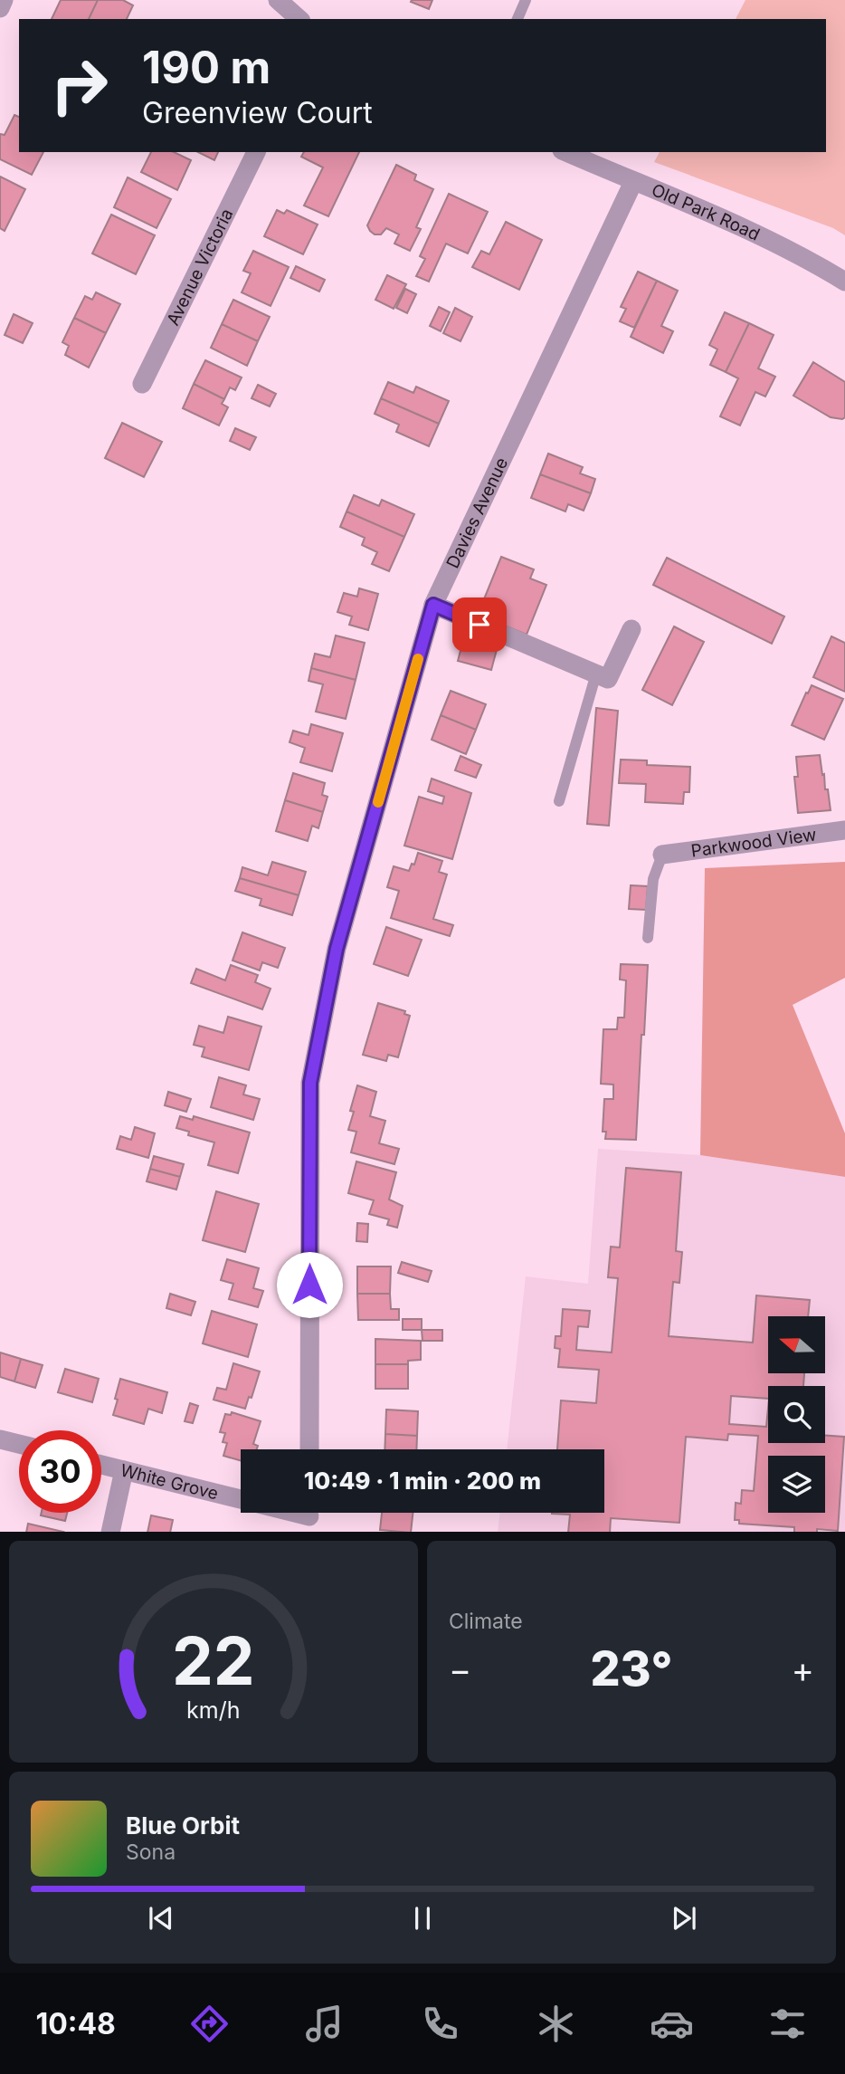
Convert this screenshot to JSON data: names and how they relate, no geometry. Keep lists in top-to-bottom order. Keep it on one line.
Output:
{"streets":{"street":["Old Park Road","Avenue Victoria","Davies Avenue","Parkwood View","White Grove"]},"crossings":[["Old Park Road","Davies Avenue"]],"north":"left","page":{"turn":["190 m","Greenview Court"],"limit":"30","trip":"10:49 · 1 min · 200 m","tile":"Climate","heat":["−","23°","+"],"song":["Blue Orbit","Sona"],"tabs":"10:48","gauge":["22","km/h"]}}
